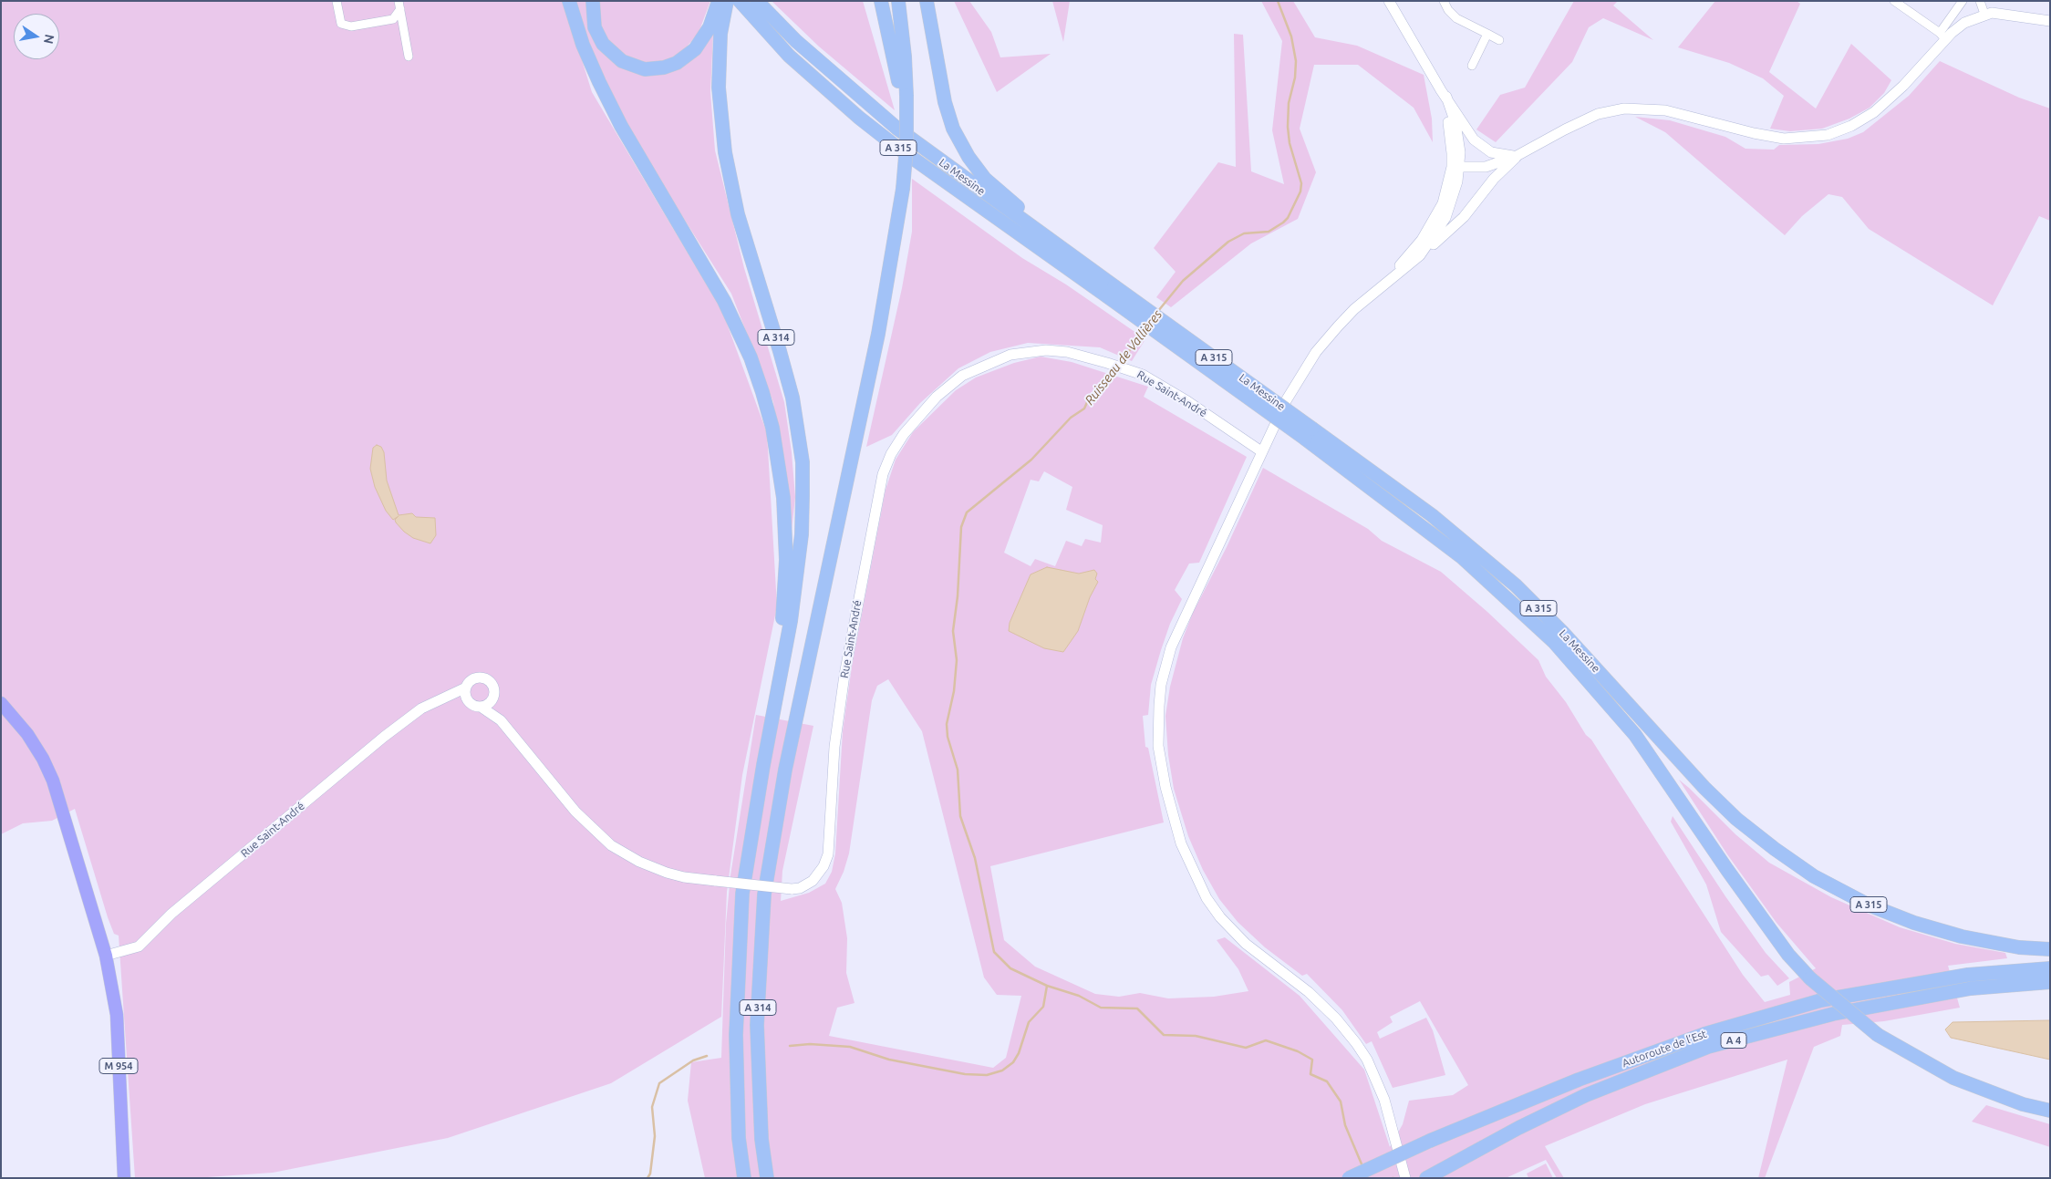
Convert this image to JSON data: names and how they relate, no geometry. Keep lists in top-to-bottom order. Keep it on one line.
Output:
{"streets":{"highway":["A 315","La Messine","A 314","A 4","Autoroute de l’Est"],"main road":["Rue Saint-André","M 954"]},"crossings":[["Rue Saint-André","M 954"]],"water":["Ruisseau de Vallières"],"north":"right"}
